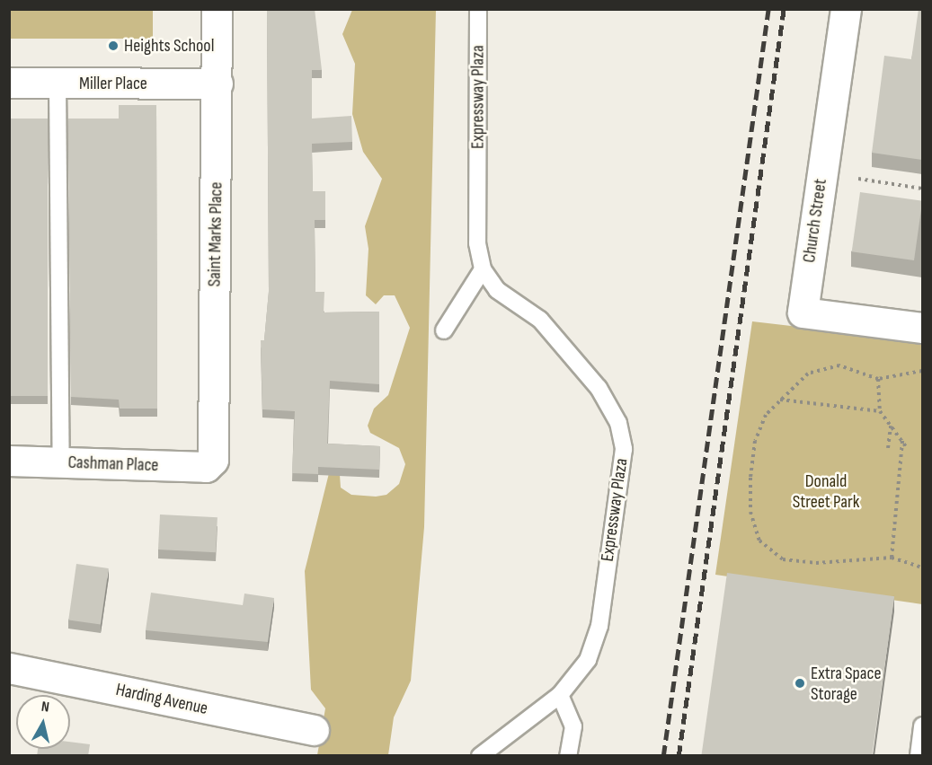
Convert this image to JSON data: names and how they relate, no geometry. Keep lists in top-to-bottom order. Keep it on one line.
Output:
{"streets":{"street":["Miller Place","Church Street","Saint Marks Place","Cashman Place","Harding Avenue"],"lane":["Expressway Plaza"]},"crossings":[["Miller Place","Saint Marks Place"],["Saint Marks Place","Cashman Place"]],"parks":["Donald Street Park"],"places":["Heights School","Extra Space Storage"],"north":"top"}
